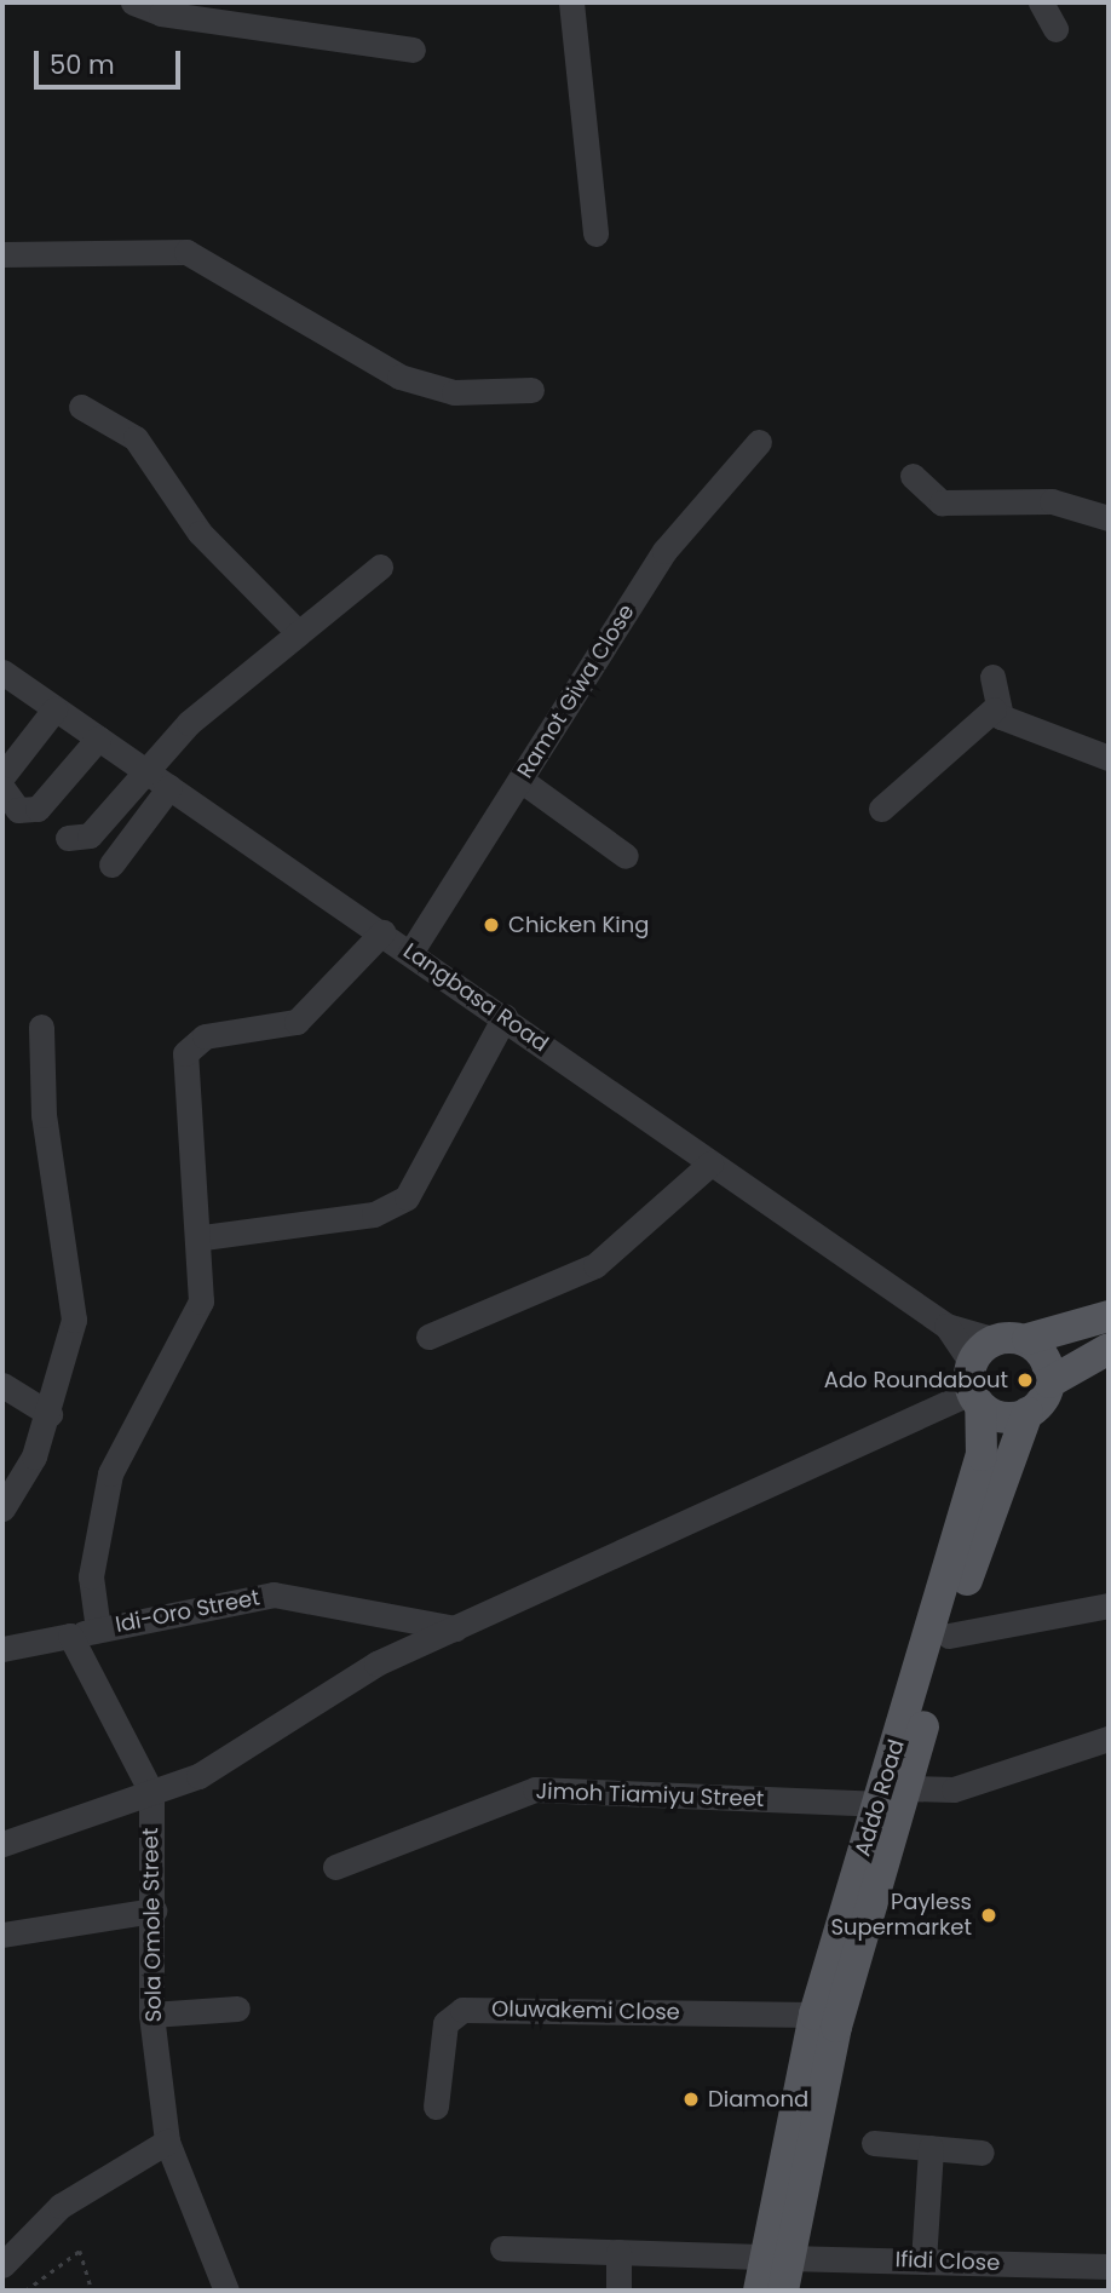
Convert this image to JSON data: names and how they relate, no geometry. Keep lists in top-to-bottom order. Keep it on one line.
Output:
{"streets":{"main road":["Addo Road"],"street":["Ramot Giwa Close","Langbasa Road","Idi-Oro Street","Jimoh Tiamiyu Street","Sola Omole Street","Oluwakemi Close","Ifidi Close"]},"crossings":[["Ramot Giwa Close","Langbasa Road"],["Idi-Oro Street","Sola Omole Street"],["Jimoh Tiamiyu Street","Addo Road"],["Addo Road","Oluwakemi Close"],["Addo Road","Ifidi Close"]],"places":["Chicken King","Ado Roundabout","Payless Supermarket","Diamond"],"scale_bar":"50 m"}
